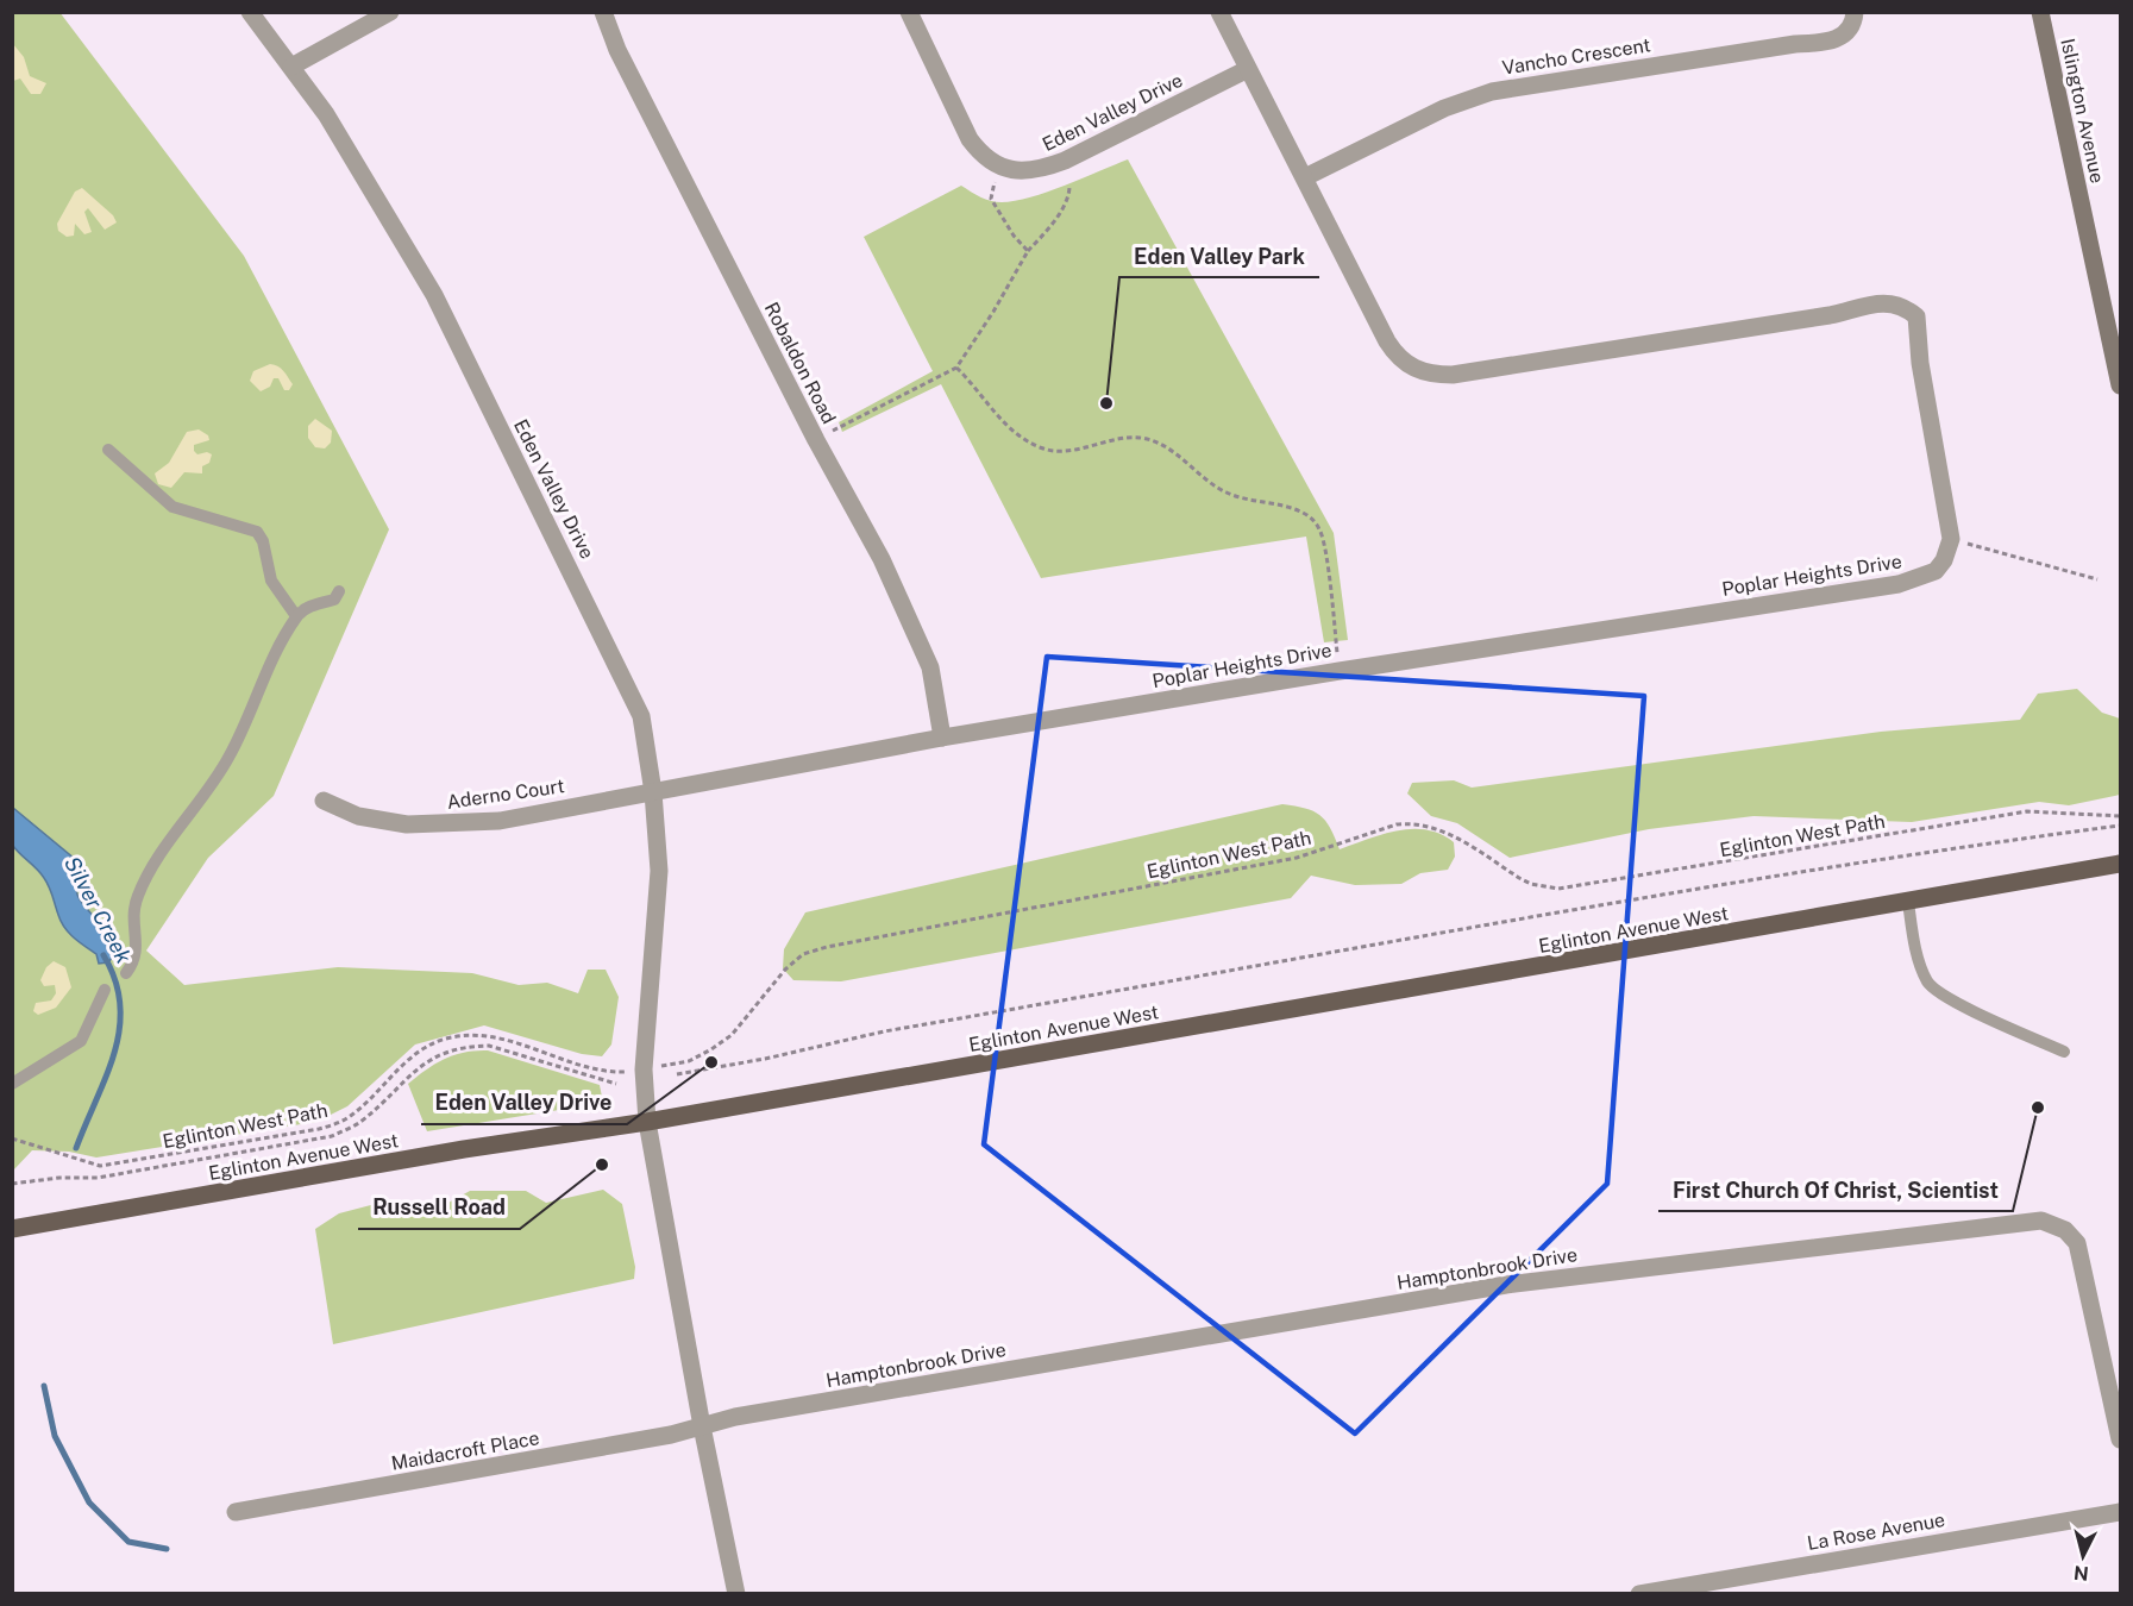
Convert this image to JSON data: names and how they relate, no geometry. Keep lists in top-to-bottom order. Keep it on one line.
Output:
{"streets":{"main road":["Islington Avenue","Eglinton Avenue West"],"street":["Vancho Crescent","Eden Valley Drive","Robaldon Road","Poplar Heights Drive","Aderno Court","Hamptonbrook Drive","Maidacroft Place","La Rose Avenue"],"path":["Eglinton West Path"]},"crossings":[["Eden Valley Drive","Poplar Heights Drive"],["Eden Valley Drive","Aderno Court"],["Eden Valley Drive","Eglinton Avenue West"],["Eden Valley Drive","Hamptonbrook Drive"],["Eden Valley Drive","Maidacroft Place"],["Robaldon Road","Poplar Heights Drive"],["Poplar Heights Drive","Aderno Court"],["Hamptonbrook Drive","Maidacroft Place"]],"water":["Silver Creek"],"places":["Eden Valley Park","Eden Valley Drive","First Church Of Christ, Scientist","Russell Road"],"north":"bottom"}
